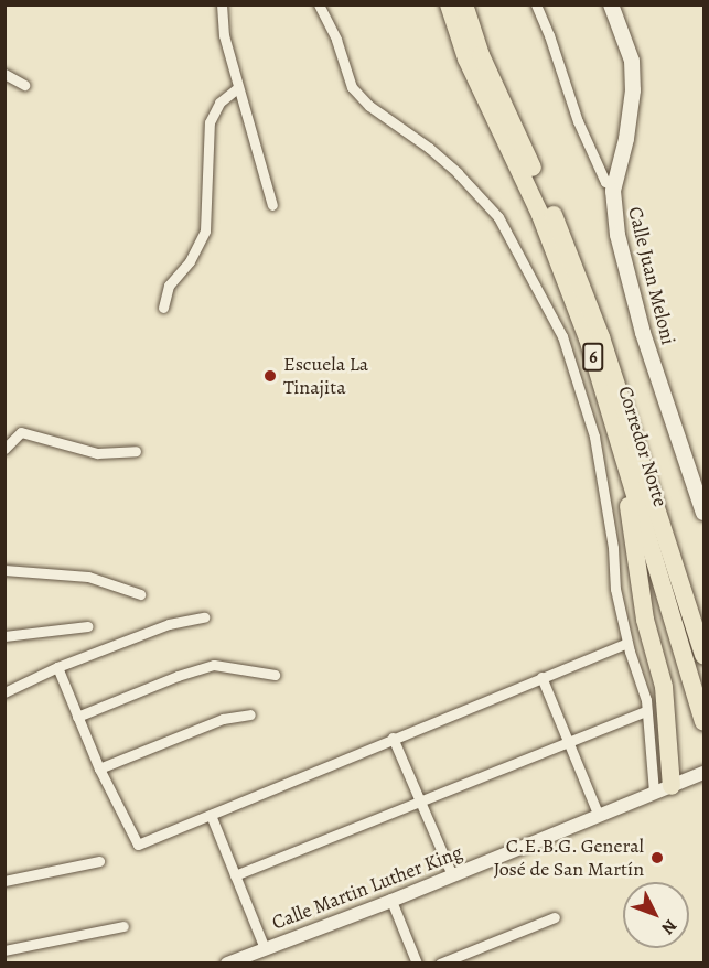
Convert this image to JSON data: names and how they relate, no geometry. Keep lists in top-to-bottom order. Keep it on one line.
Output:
{"streets":{"highway":["6","Corredor Norte"],"main road":["Calle Juan Meloni"],"street":["Calle Martin Luther King"]},"places":["Escuela La Tinajita","C.E.B.G. General José de San Martín"],"north":"bottom right"}
